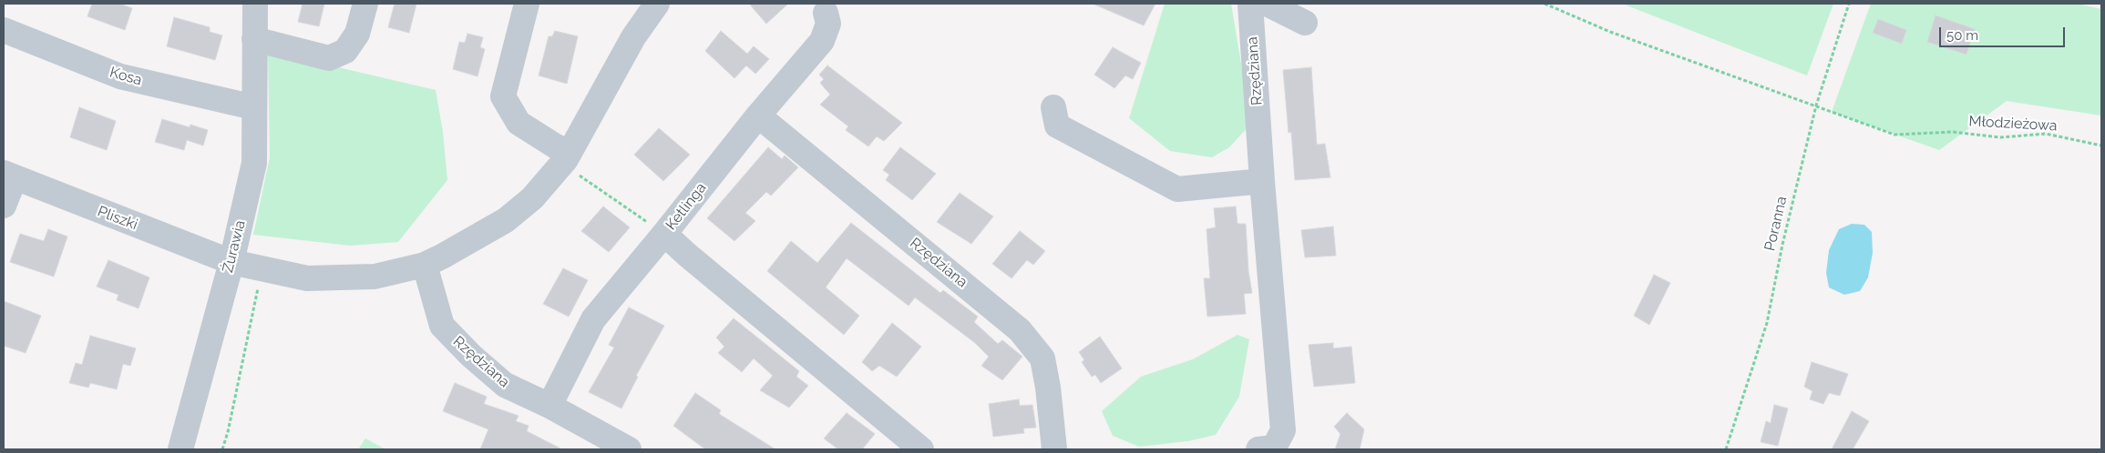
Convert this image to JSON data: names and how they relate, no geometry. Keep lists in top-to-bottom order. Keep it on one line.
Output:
{"streets":{"street":["Rzędziana","Kosa","Ketlinga","Pliszki","Żurawia"],"path":["Młodzieżowa","Poranna"]},"crossings":[["Rzędziana","Ketlinga"],["Rzędziana","Pliszki"],["Kosa","Żurawia"],["Młodzieżowa","Poranna"],["Pliszki","Żurawia"]],"scale_bar":"50 m"}
